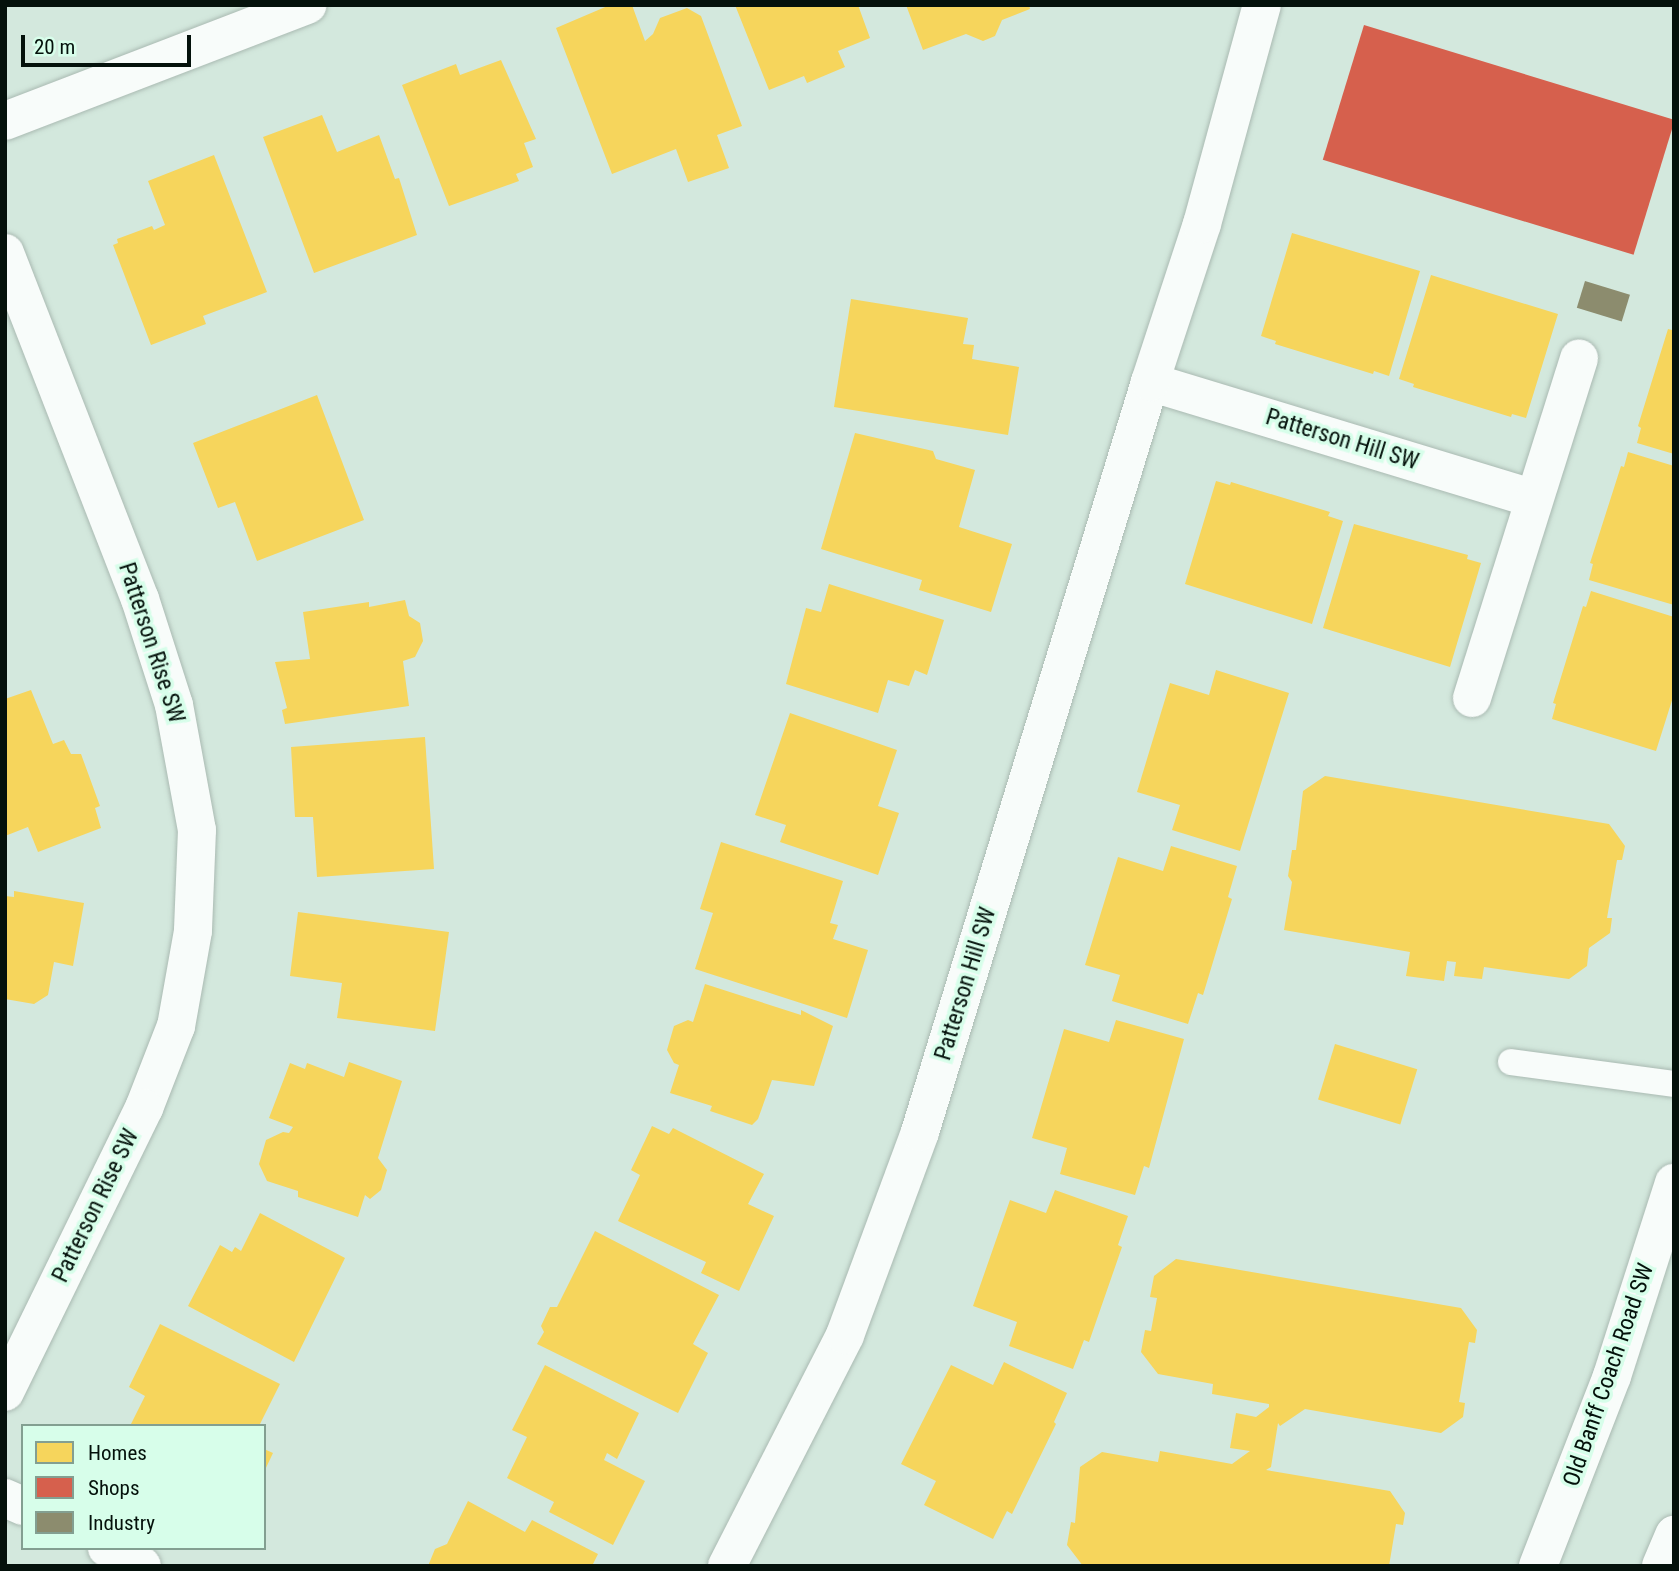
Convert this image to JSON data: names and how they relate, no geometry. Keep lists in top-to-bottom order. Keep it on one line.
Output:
{"streets":{"street":["Patterson Hill SW","Patterson Rise SW","Old Banff Coach Road SW"]},"legend":["Homes","Shops","Industry"],"scale_bar":"20 m"}
